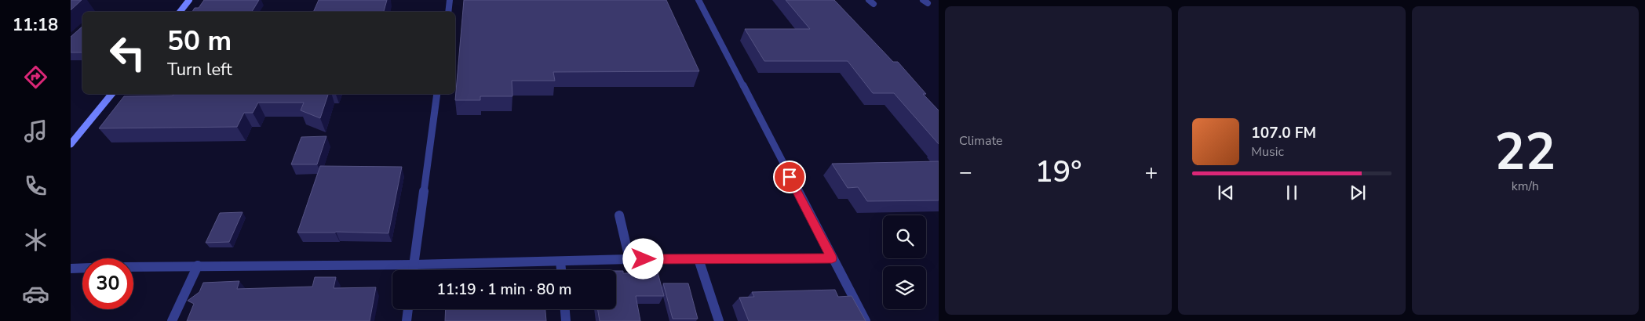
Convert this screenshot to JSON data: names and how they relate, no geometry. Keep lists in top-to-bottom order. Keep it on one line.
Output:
{"page":{"tabs":"11:18","tile":["Climate",["22","km/h"]],"turn":["50 m","Turn left"],"song":["107.0 FM","Music"],"heat":["−","19°","+"],"limit":"30","trip":"11:19 · 1 min · 80 m"}}
